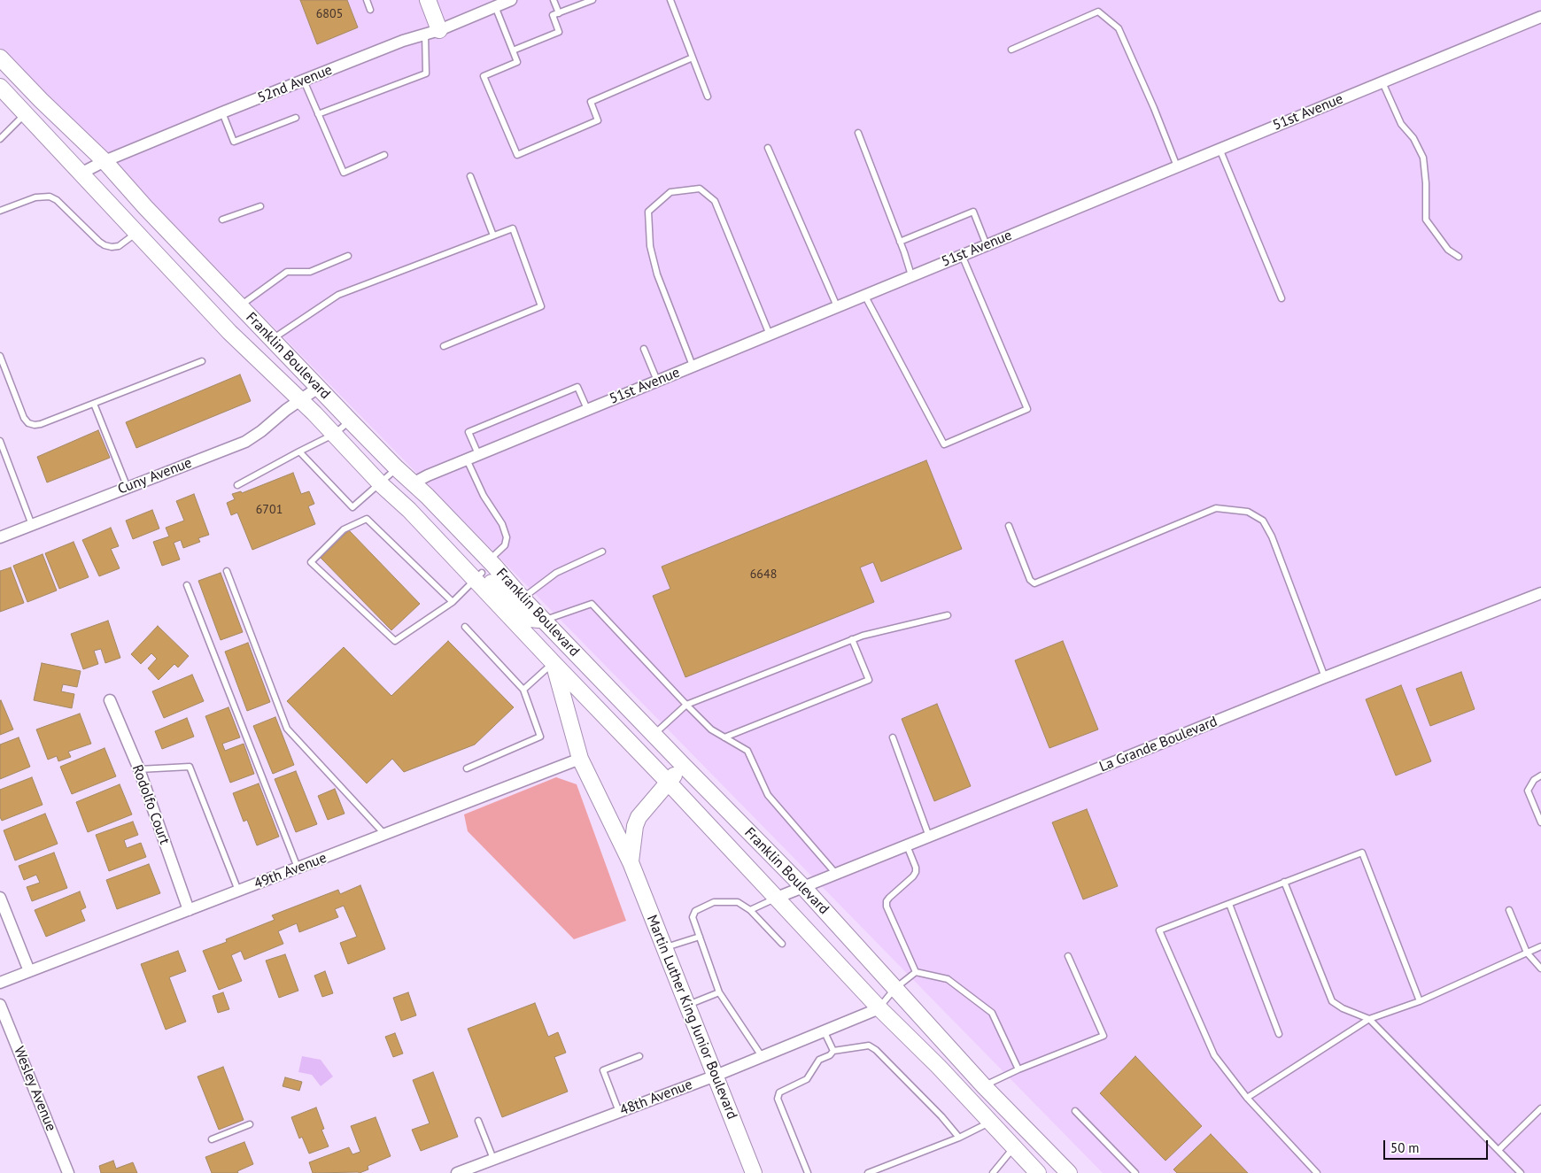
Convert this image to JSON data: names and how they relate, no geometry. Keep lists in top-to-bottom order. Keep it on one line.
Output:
{"streets":{"main road":["Franklin Boulevard","Martin Luther King Junior Boulevard"],"street":["52nd Avenue","51st Avenue","Cuny Avenue","La Grande Boulevard","Rodolfo Court","49th Avenue","Wesley Avenue","48th Avenue"]},"crossings":[["52nd Avenue","Franklin Boulevard"],["51st Avenue","Franklin Boulevard"],["Franklin Boulevard","Cuny Avenue"],["Franklin Boulevard","La Grande Boulevard"],["Franklin Boulevard","Martin Luther King Junior Boulevard"],["Franklin Boulevard","48th Avenue"],["Rodolfo Court","49th Avenue"],["49th Avenue","Martin Luther King Junior Boulevard"],["Martin Luther King Junior Boulevard","48th Avenue"]],"house_numbers":["6805","6701","6648"],"scale_bar":"50 m"}
